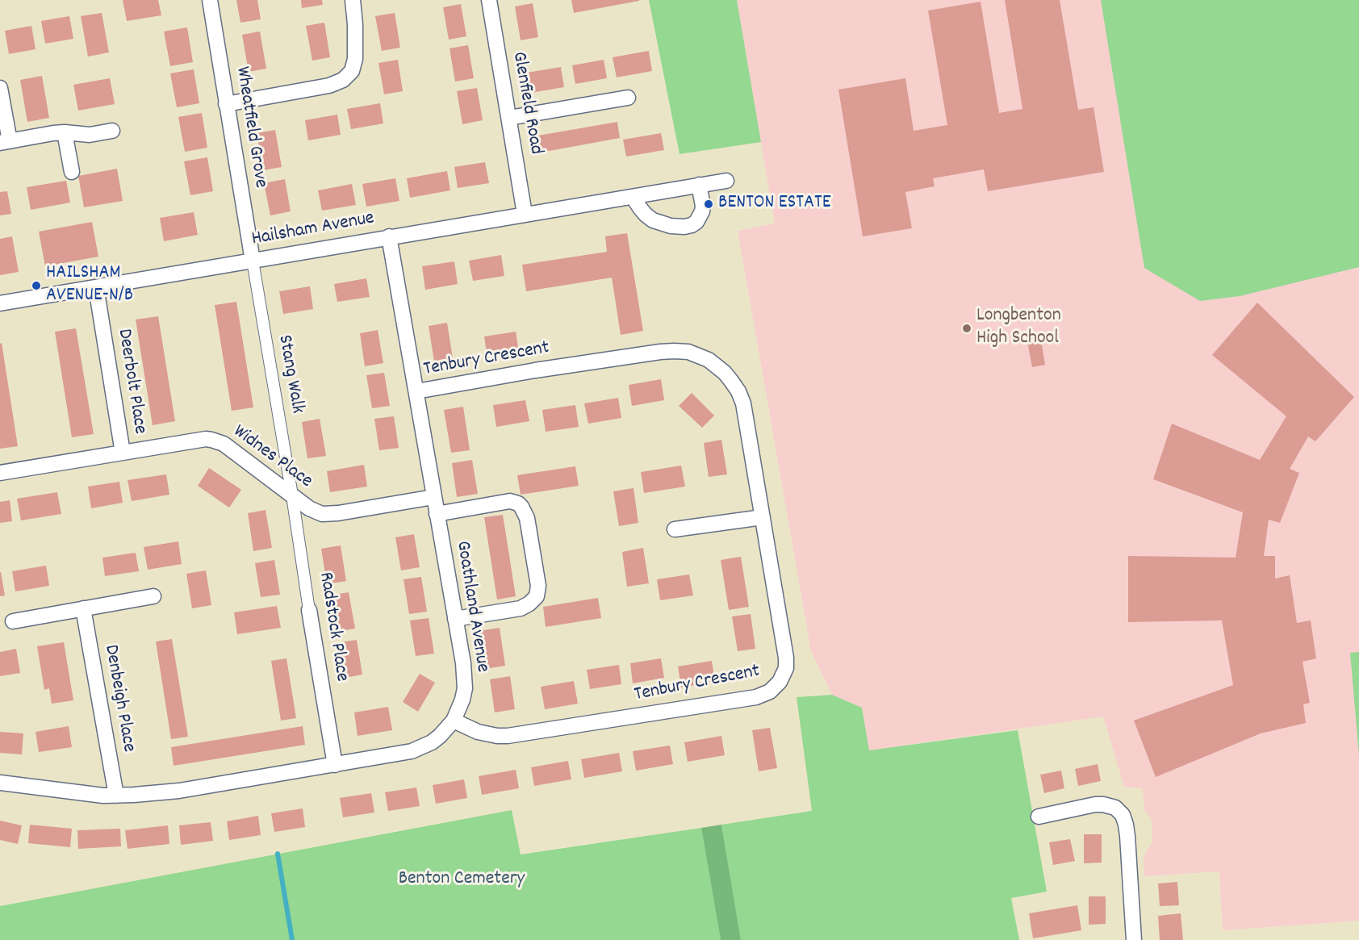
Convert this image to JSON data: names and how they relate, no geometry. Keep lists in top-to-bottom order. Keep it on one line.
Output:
{"streets":{"street":["Glenfield Road","Wheatfield Grove","Hailsham Avenue","Tenbury Crescent","Stang Walk","Deerbolt Place","Widnes Place","Goathland Avenue","Radstock Place","Denbeigh Place"]},"crossings":[["Glenfield Road","Hailsham Avenue"],["Wheatfield Grove","Hailsham Avenue"],["Wheatfield Grove","Stang Walk"],["Hailsham Avenue","Stang Walk"],["Hailsham Avenue","Deerbolt Place"],["Hailsham Avenue","Goathland Avenue"],["Tenbury Crescent","Goathland Avenue"],["Stang Walk","Widnes Place"],["Stang Walk","Radstock Place"],["Deerbolt Place","Widnes Place"],["Widnes Place","Goathland Avenue"],["Widnes Place","Radstock Place"],["Goathland Avenue","Radstock Place"],["Goathland Avenue","Denbeigh Place"]],"parks":["Benton Cemetery"],"places":["BENTON ESTATE","HAILSHAM AVENUE-N/B","Longbenton High School"]}
